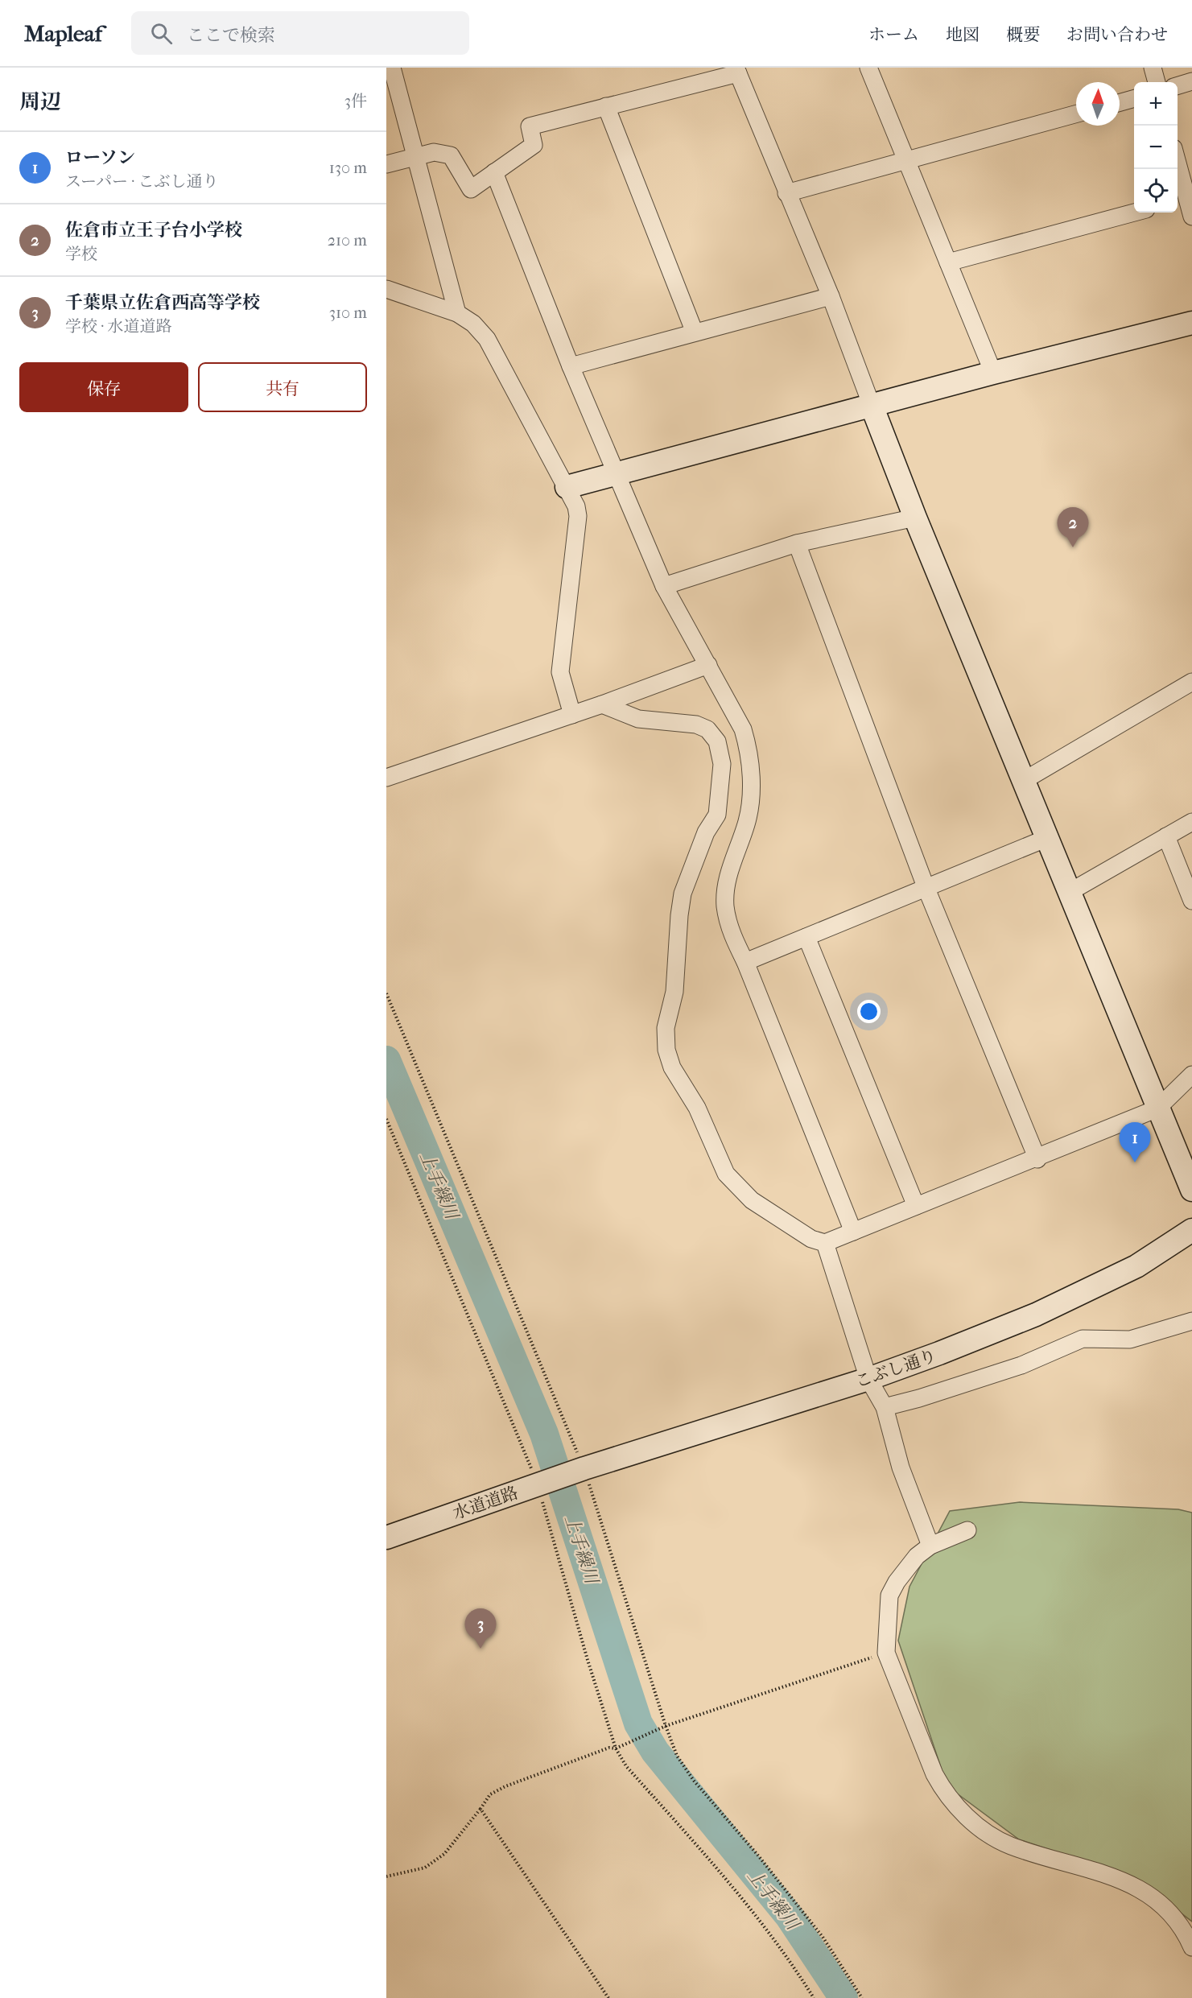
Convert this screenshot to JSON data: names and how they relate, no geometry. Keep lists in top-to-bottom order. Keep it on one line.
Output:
{"streets":{"street":["こぶし通り","水道道路"]},"crossings":[["こぶし通り","水道道路"]],"water":["上手繰川"],"north":"top","page":{"header":"Mapleaf","search":"ここで検索","nav":["ホーム","地図","概要","お問い合わせ"],"heading":["周辺","3件"],"map_buttons":["+","−"],"list":[{"mark":"1","name":"ローソン","note":"スーパー · こぶし通り","value":"130 m"},{"mark":"2","name":"佐倉市立王子台小学校","note":"学校","value":"210 m"},{"mark":"3","name":"千葉県立佐倉西高等学校","note":"学校 · 水道道路","value":"310 m"}],"buttons":["保存","共有"],"pins":["2","1","3"]}}
